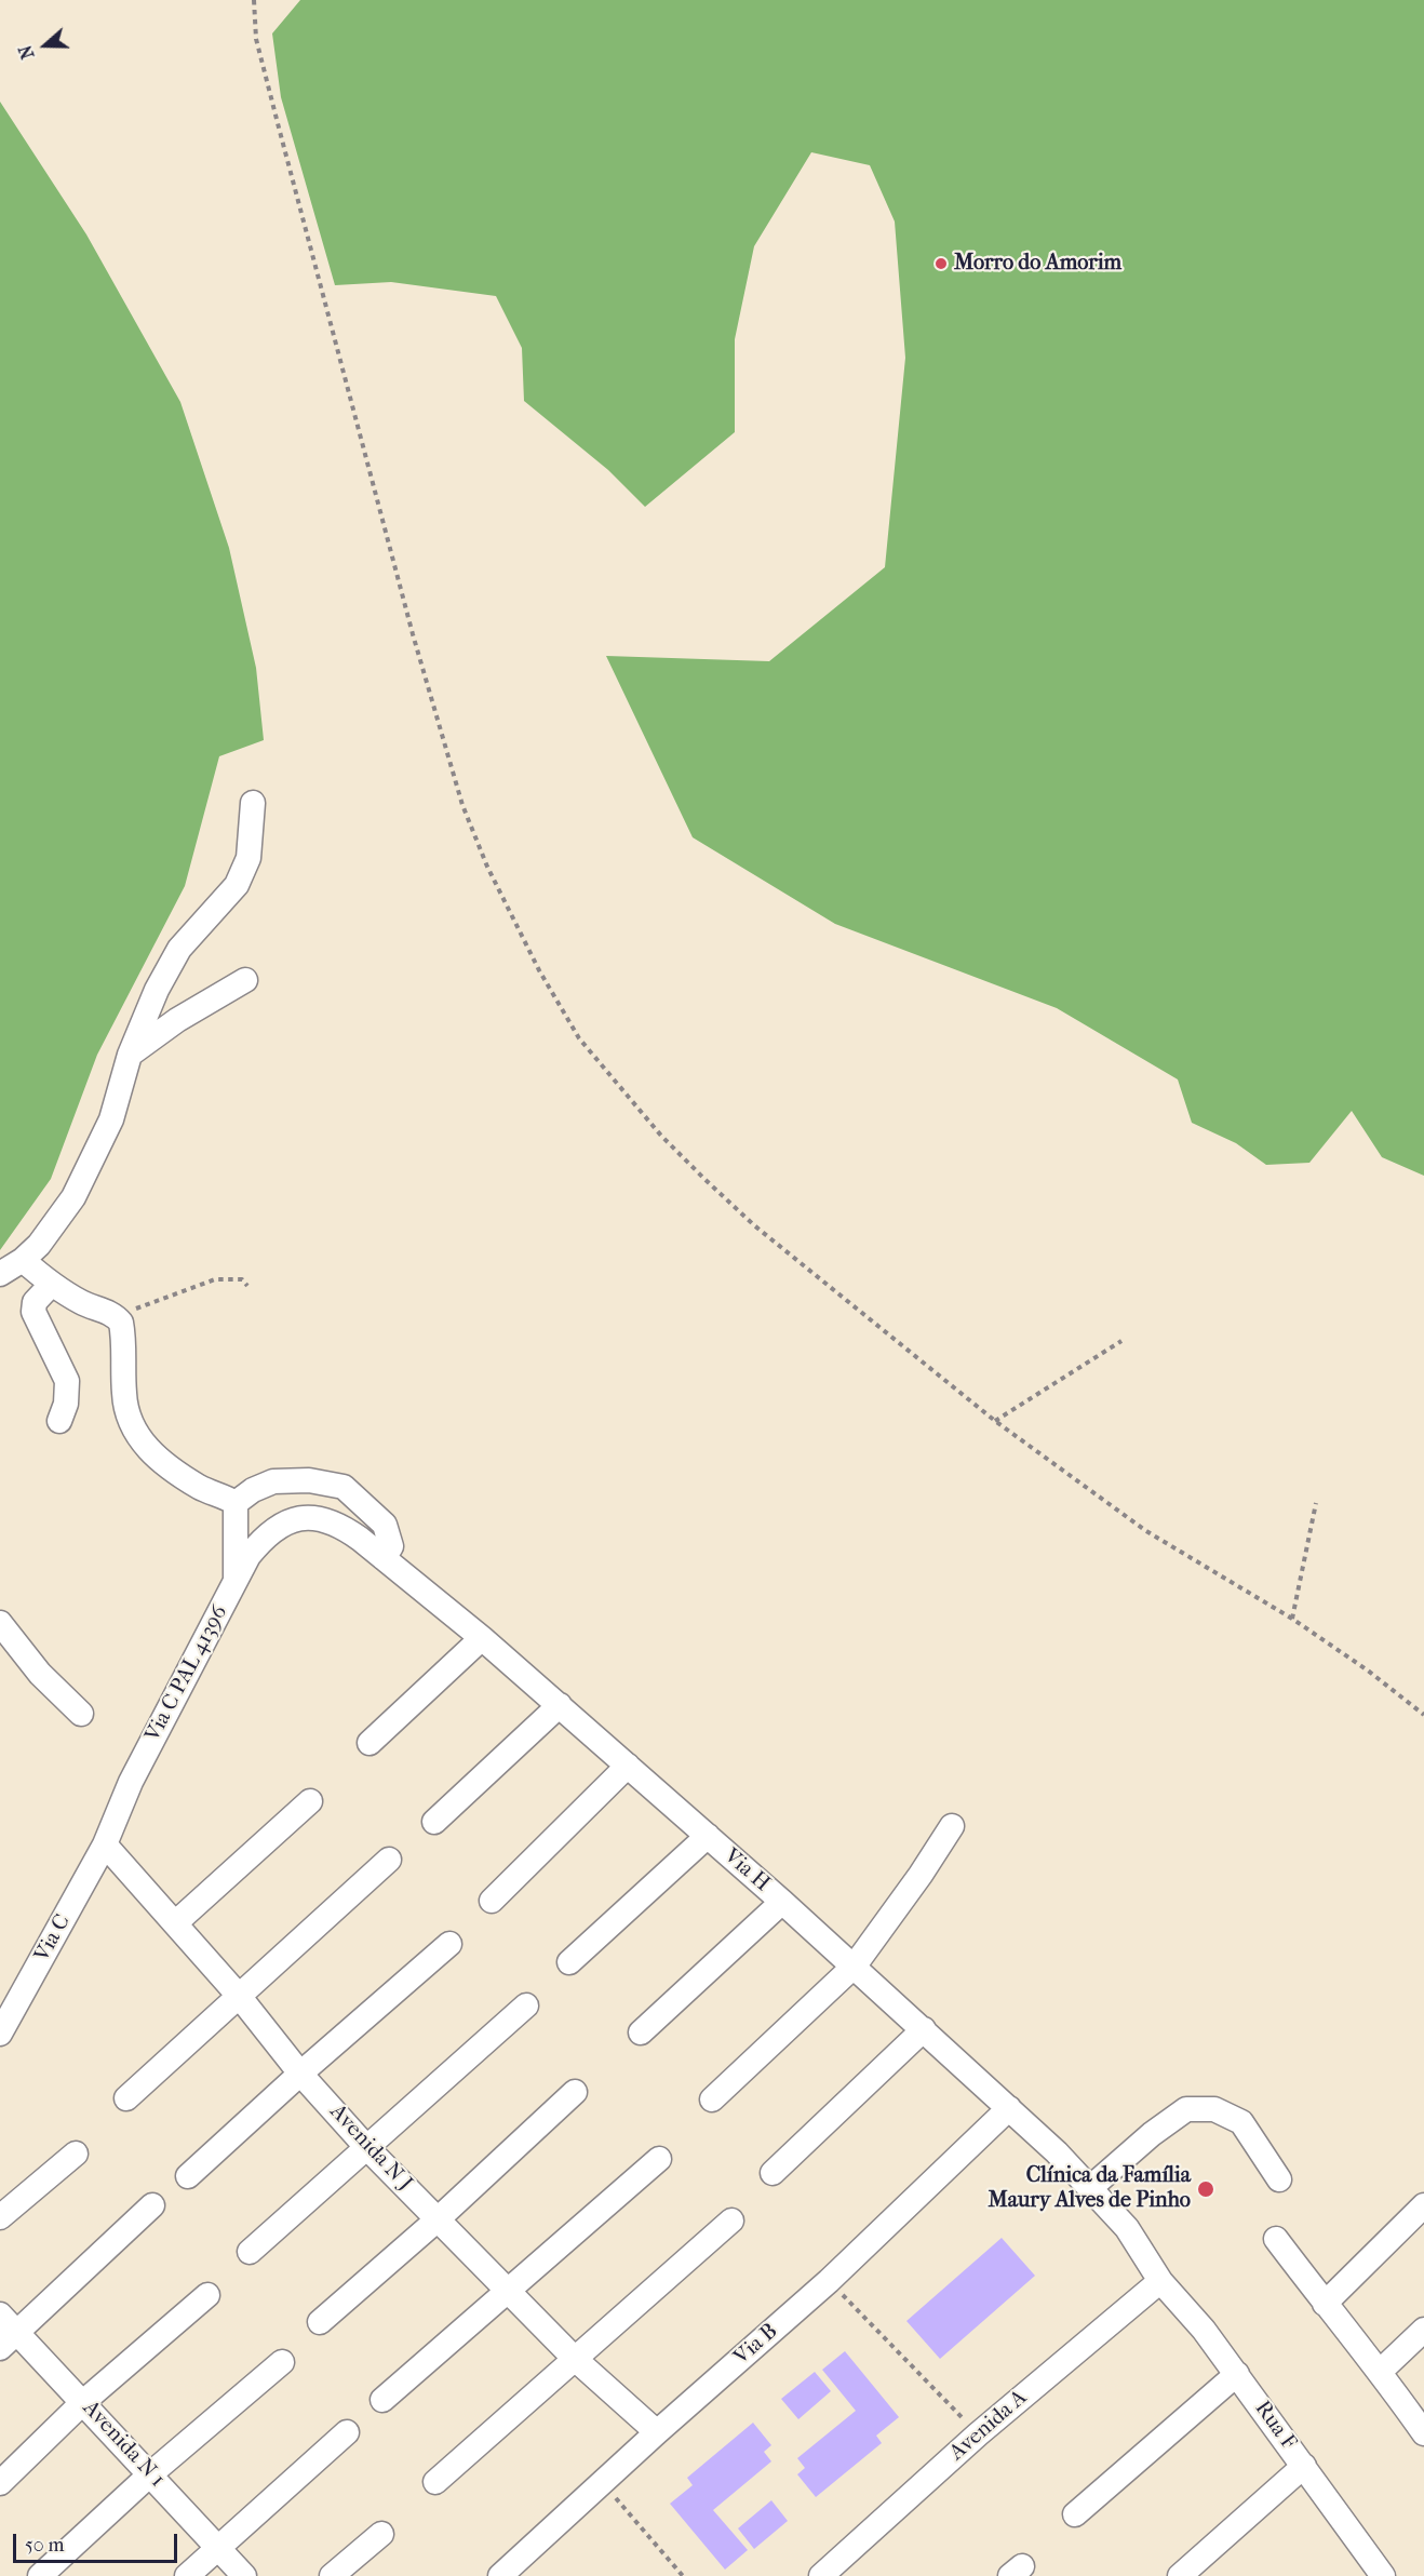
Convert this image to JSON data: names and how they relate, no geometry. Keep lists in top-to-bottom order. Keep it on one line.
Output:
{"streets":{"street":["Via C PAL 41396","Via H","Via C","Avenida N J","Via B","Avenida A","Rua F","Avenida N 1"]},"crossings":[["Via C PAL 41396","Via H"],["Via C PAL 41396","Via C"],["Via C PAL 41396","Avenida N J"],["Via H","Via B"],["Via H","Avenida A"],["Via H","Rua F"],["Via C","Avenida N J"],["Avenida N J","Via B"],["Avenida A","Rua F"]],"places":["Morro do Amorim","Clínica da Família Maury Alves de Pinho"],"scale_bar":"50 m","north":"left"}
